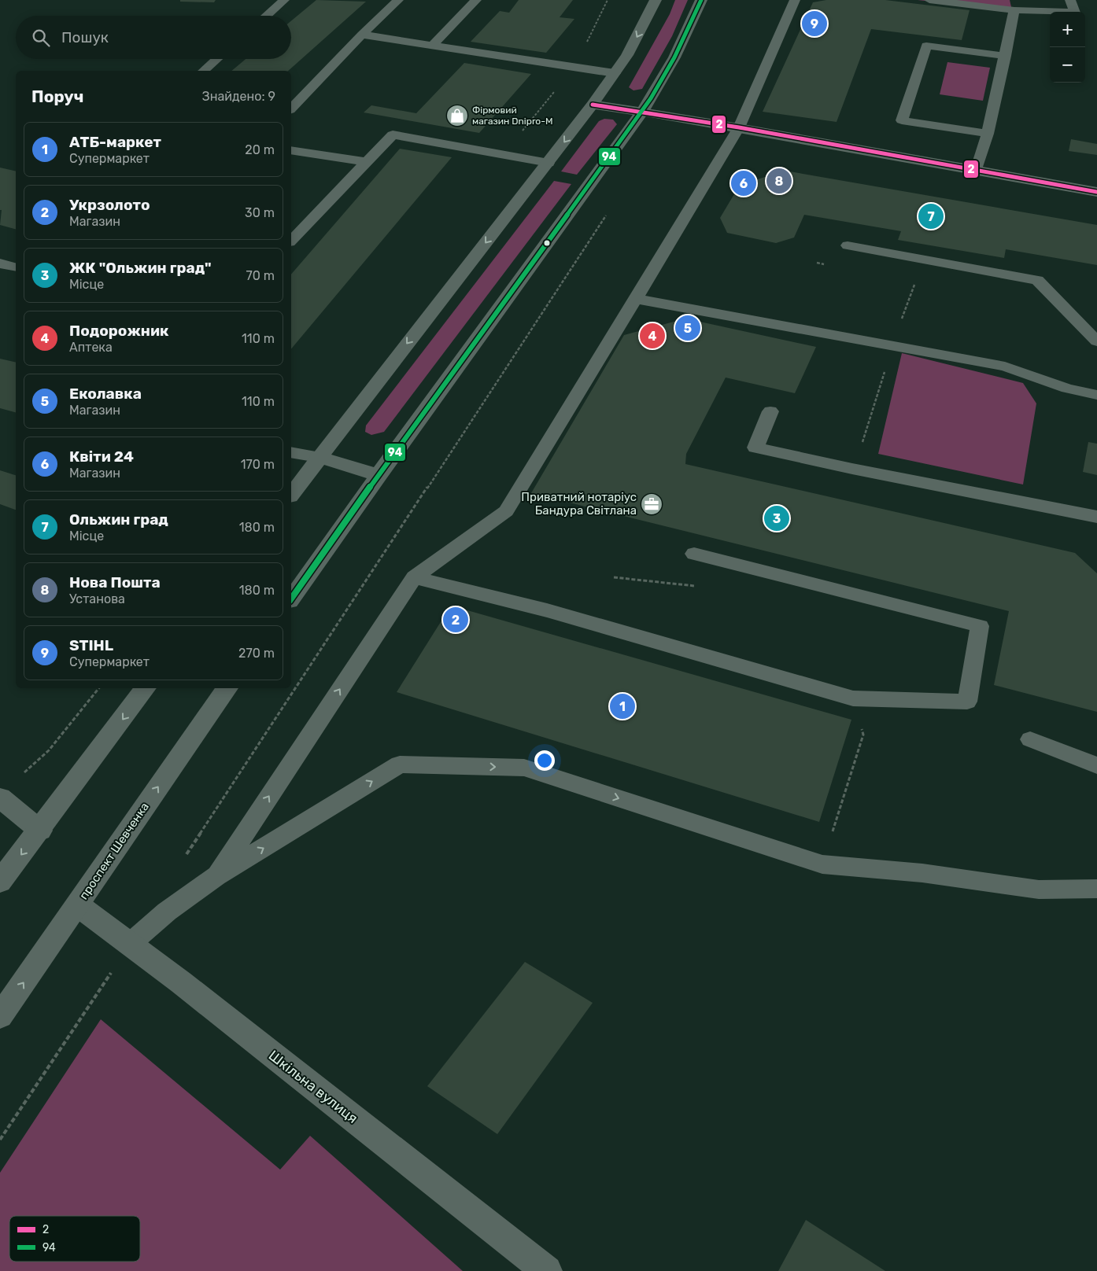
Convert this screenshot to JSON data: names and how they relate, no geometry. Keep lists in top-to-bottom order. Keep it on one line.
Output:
{"streets":{"street":["проспект Шевченка","Шкільна вулиця"]},"crossings":[["проспект Шевченка","Шкільна вулиця"]],"places":{"shop":["Фірмовий магазин Dnipro-M"],"office":["Приватний нотаріус Бандура Світлана"]},"lines":["transit line 94","transit line 2"],"legend":["2","94"],"page":{"pins":["9","8","6","7","5","4","3","2","1"],"map_buttons":["+","−"],"search":"Пошук","heading":["Поруч","Знайдено: 9"],"list":[{"mark":"1","name":"АТБ-маркет","note":"Супермаркет","value":"20 m"},{"mark":"2","name":"Укрзолото","note":"Магазин","value":"30 m"},{"mark":"3","name":"ЖК \"Ольжин град\"","note":"Місце","value":"70 m"},{"mark":"4","name":"Подорожник","note":"Аптека","value":"110 m"},{"mark":"5","name":"Еколавка","note":"Магазин","value":"110 m"},{"mark":"6","name":"Квіти 24","note":"Магазин","value":"170 m"},{"mark":"7","name":"Ольжин град","note":"Місце","value":"180 m"},{"mark":"8","name":"Нова Пошта","note":"Установа","value":"180 m"},{"mark":"9","name":"STIHL","note":"Супермаркет","value":"270 m"}]}}
